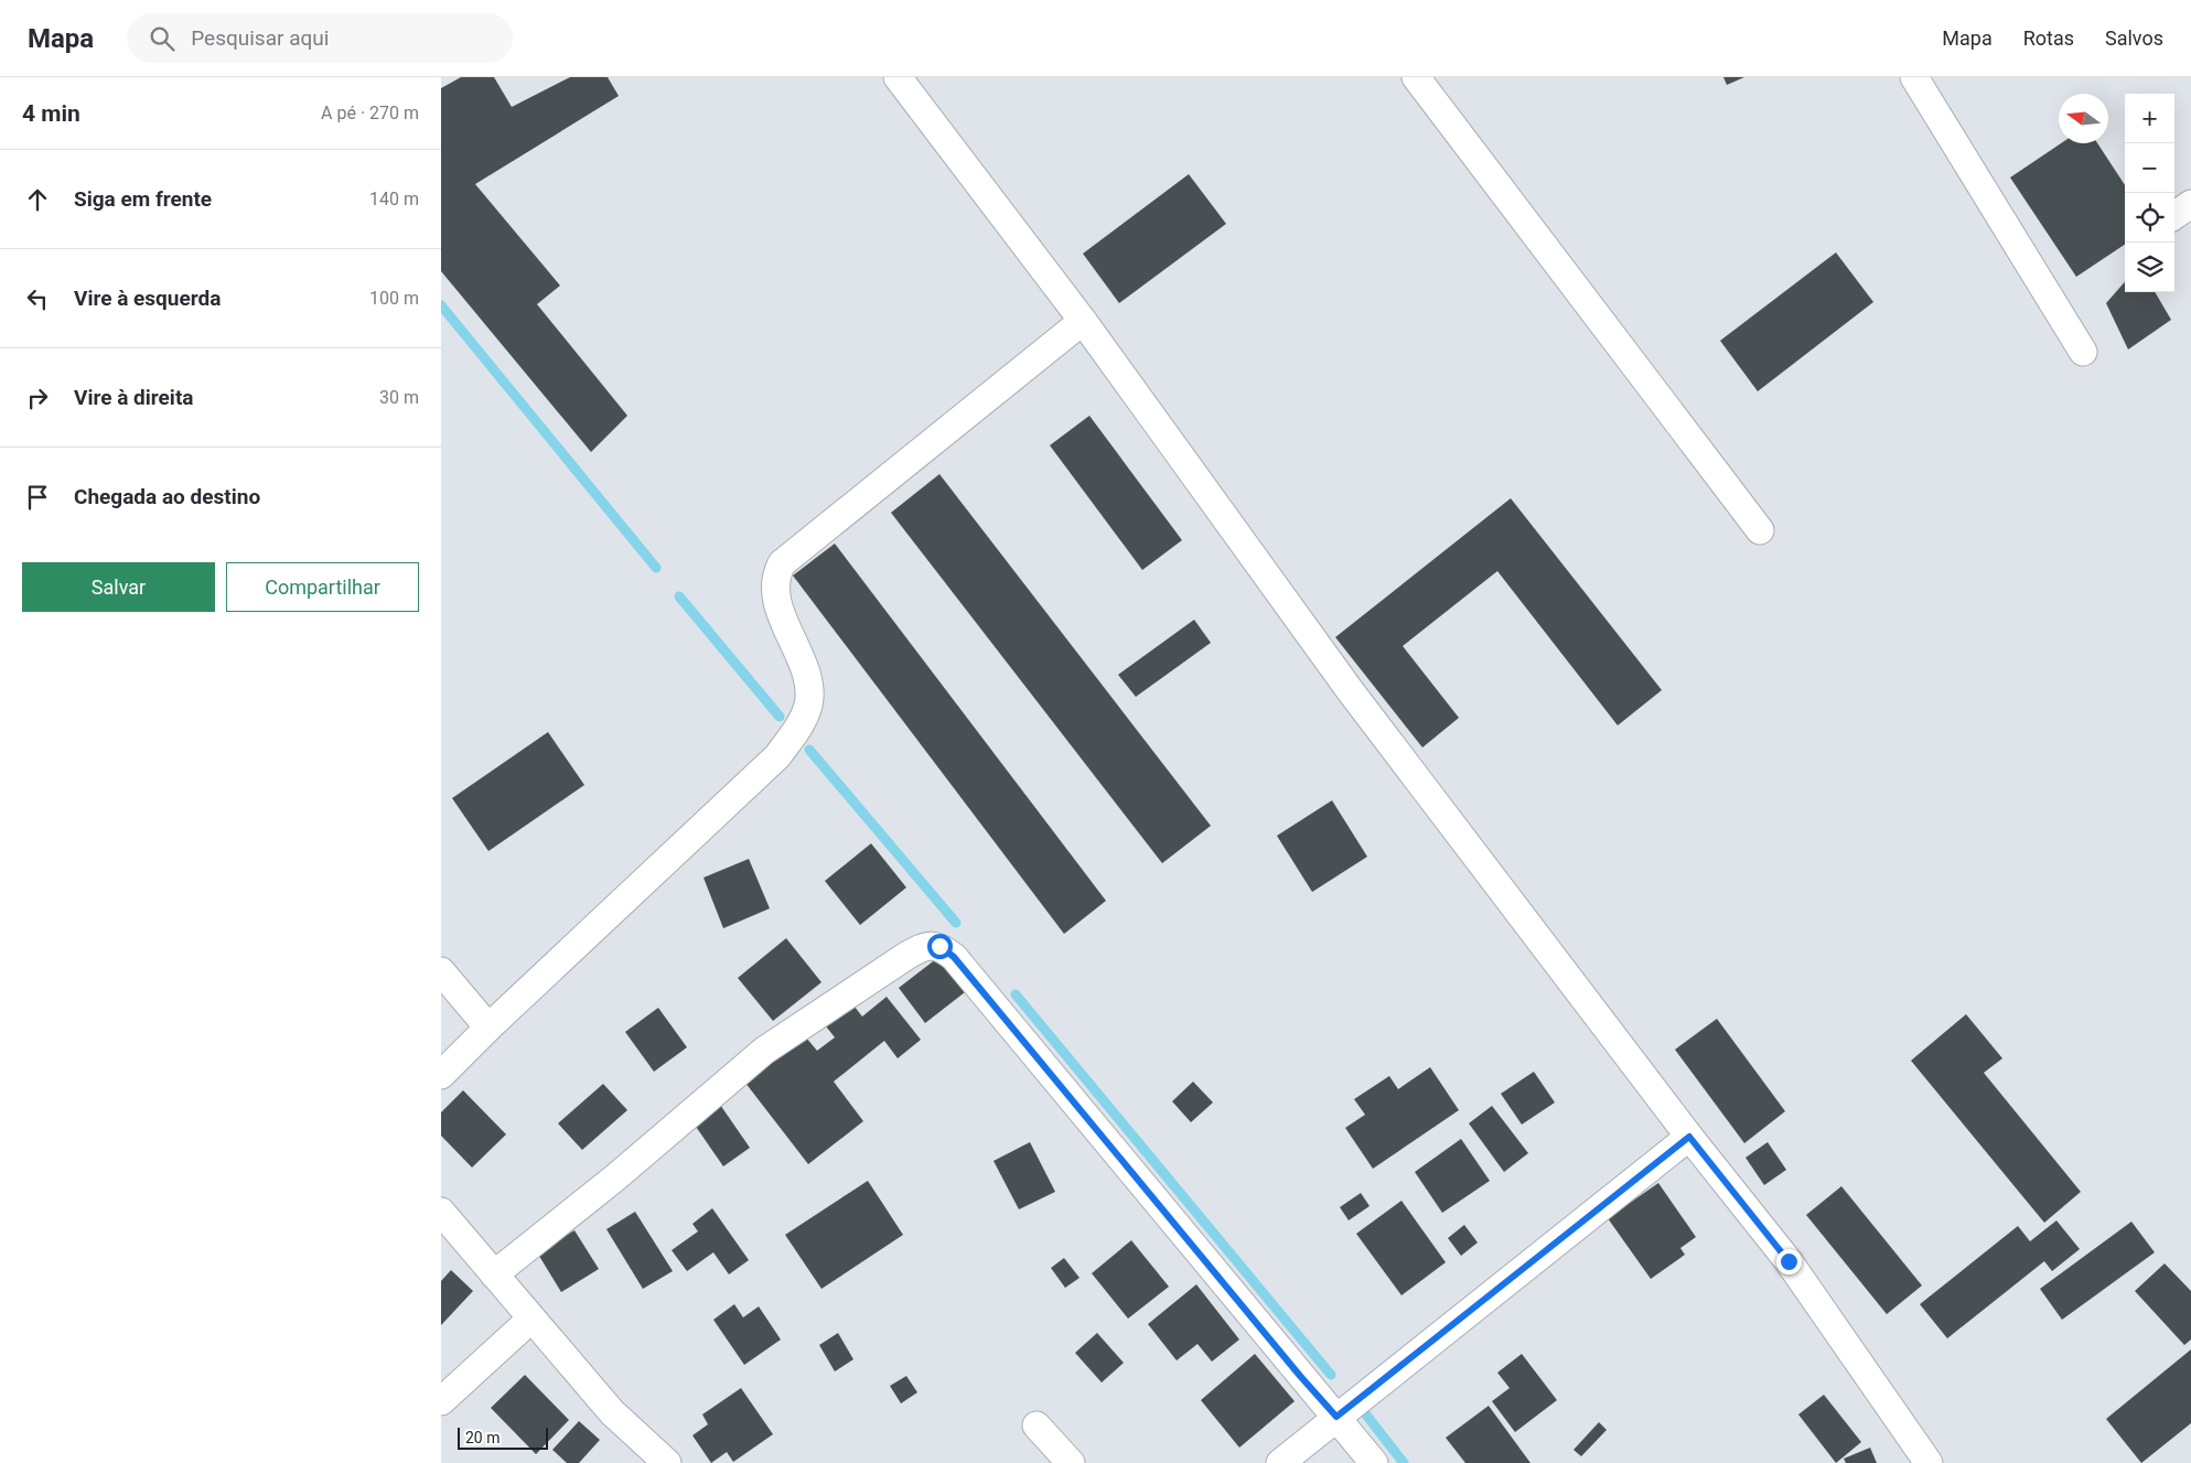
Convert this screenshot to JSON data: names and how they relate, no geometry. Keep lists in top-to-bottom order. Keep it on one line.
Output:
{"scale_bar":"20 m","north":"left","page":{"header":"Mapa","search":"Pesquisar aqui","nav":["Mapa","Rotas","Salvos"],"heading":["4 min","A pé · 270 m"],"map_buttons":["+","−"],"list":[["Siga em frente","140 m"],["Vire à esquerda","100 m"],["Vire à direita","30 m"],"Chegada ao destino"],"buttons":["Salvar","Compartilhar"],"scale":"20 m"}}
